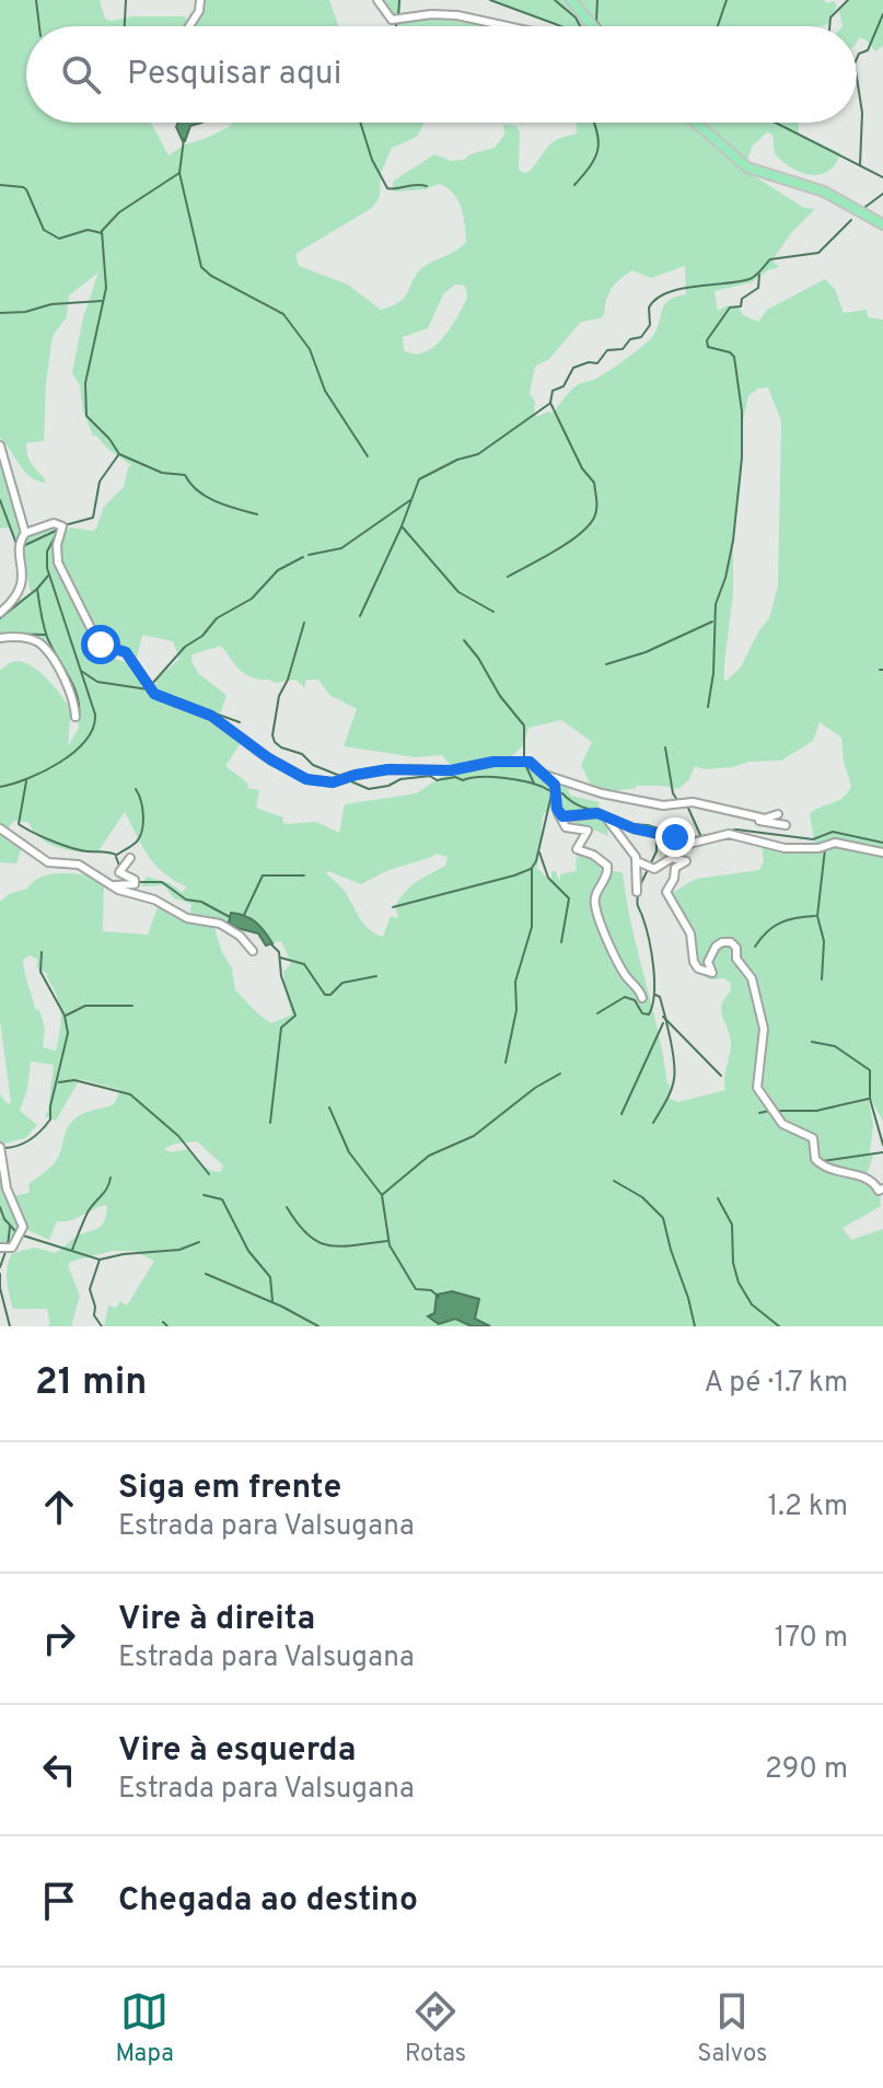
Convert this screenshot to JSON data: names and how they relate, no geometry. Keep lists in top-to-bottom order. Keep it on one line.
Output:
{"page":{"search":"Pesquisar aqui","heading":["21 min","A pé · 1.7 km"],"list":[["Siga em frente","Estrada para Valsugana","1.2 km"],["Vire à direita","Estrada para Valsugana","170 m"],["Vire à esquerda","Estrada para Valsugana","290 m"],"Chegada ao destino"],"nav":["Mapa","Rotas","Salvos"]}}
